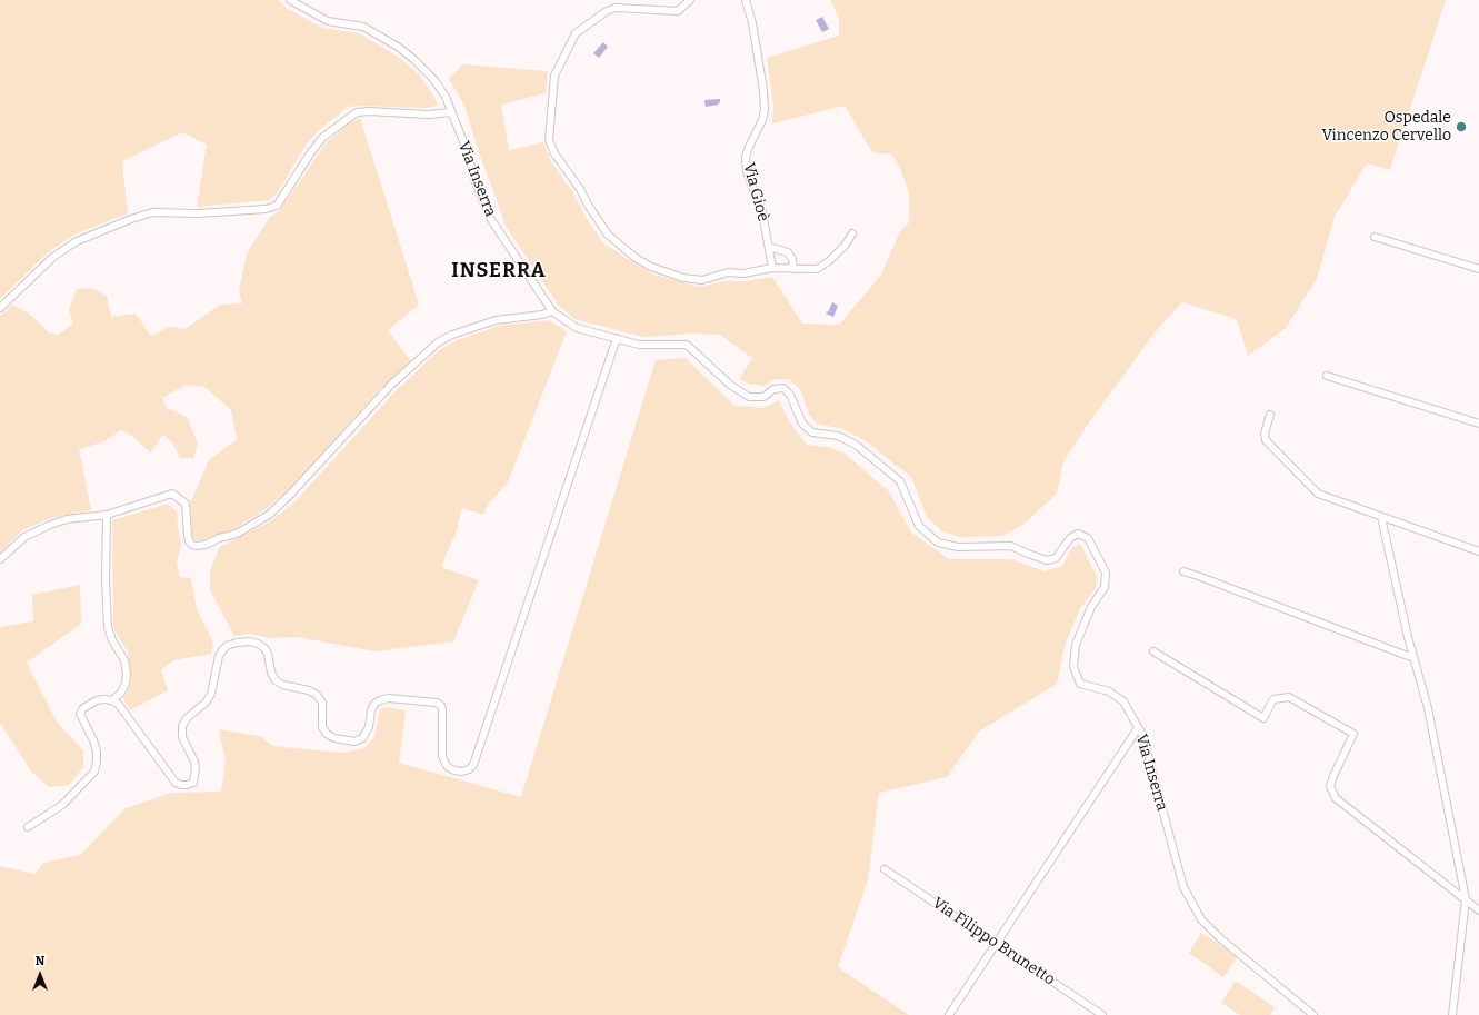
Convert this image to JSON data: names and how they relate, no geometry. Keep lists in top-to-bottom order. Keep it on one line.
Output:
{"streets":{"street":["Via Inserra","Via Gioè","Via Filippo Brunetto"]},"districts":["INSERRA"],"places":["Ospedale Vincenzo Cervello"],"north":"top"}
